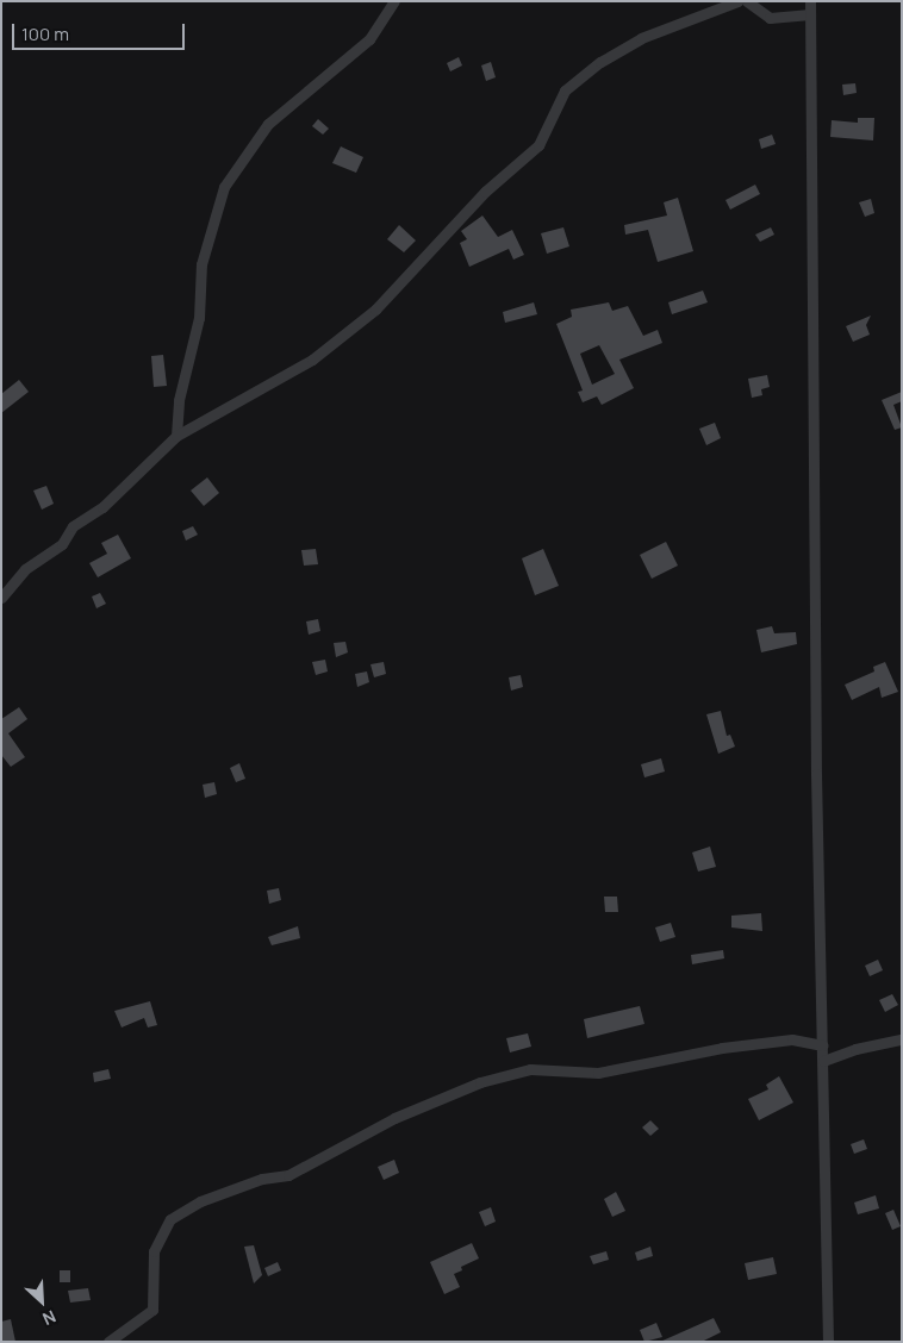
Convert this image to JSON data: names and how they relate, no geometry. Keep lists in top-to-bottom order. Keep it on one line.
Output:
{"scale_bar":"100 m","north":"bottom right"}
